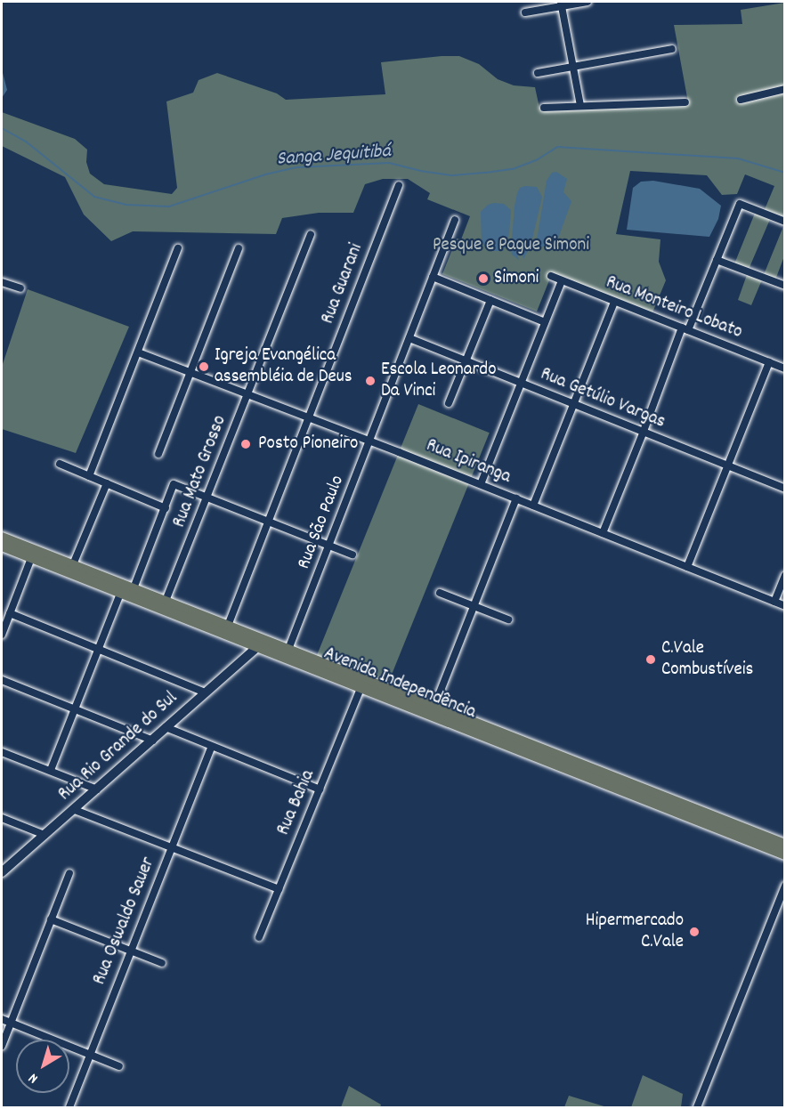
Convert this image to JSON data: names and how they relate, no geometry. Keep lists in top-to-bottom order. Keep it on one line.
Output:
{"streets":{"main road":["Avenida Independência"],"street":["Rua Guarani","Rua Monteiro Lobato","Rua Getúlio Vargas","Rua Ipiranga","Rua Mato Grosso","Rua São Paulo","Rua Rio Grande do Sul","Rua Bahia","Rua Oswaldo Sauer"]},"crossings":[["Rua Guarani","Rua Ipiranga"],["Rua Guarani","Avenida Independência"],["Rua Getúlio Vargas","Rua São Paulo"],["Rua Ipiranga","Rua Mato Grosso"],["Rua Ipiranga","Rua São Paulo"],["Rua Mato Grosso","Avenida Independência"],["Rua São Paulo","Avenida Independência"],["Avenida Independência","Rua Rio Grande do Sul"],["Avenida Independência","Rua Bahia"]],"water":["Sanga Jequitibá"],"parks":["Pesque e Pague Simoni"],"places":["Simoni","Igreja Evangélica assembléia de Deus","Escola Leonardo Da Vinci","Posto Pioneiro","C.Vale Combustíveis","Hipermercado C.Vale"],"north":"bottom left"}
